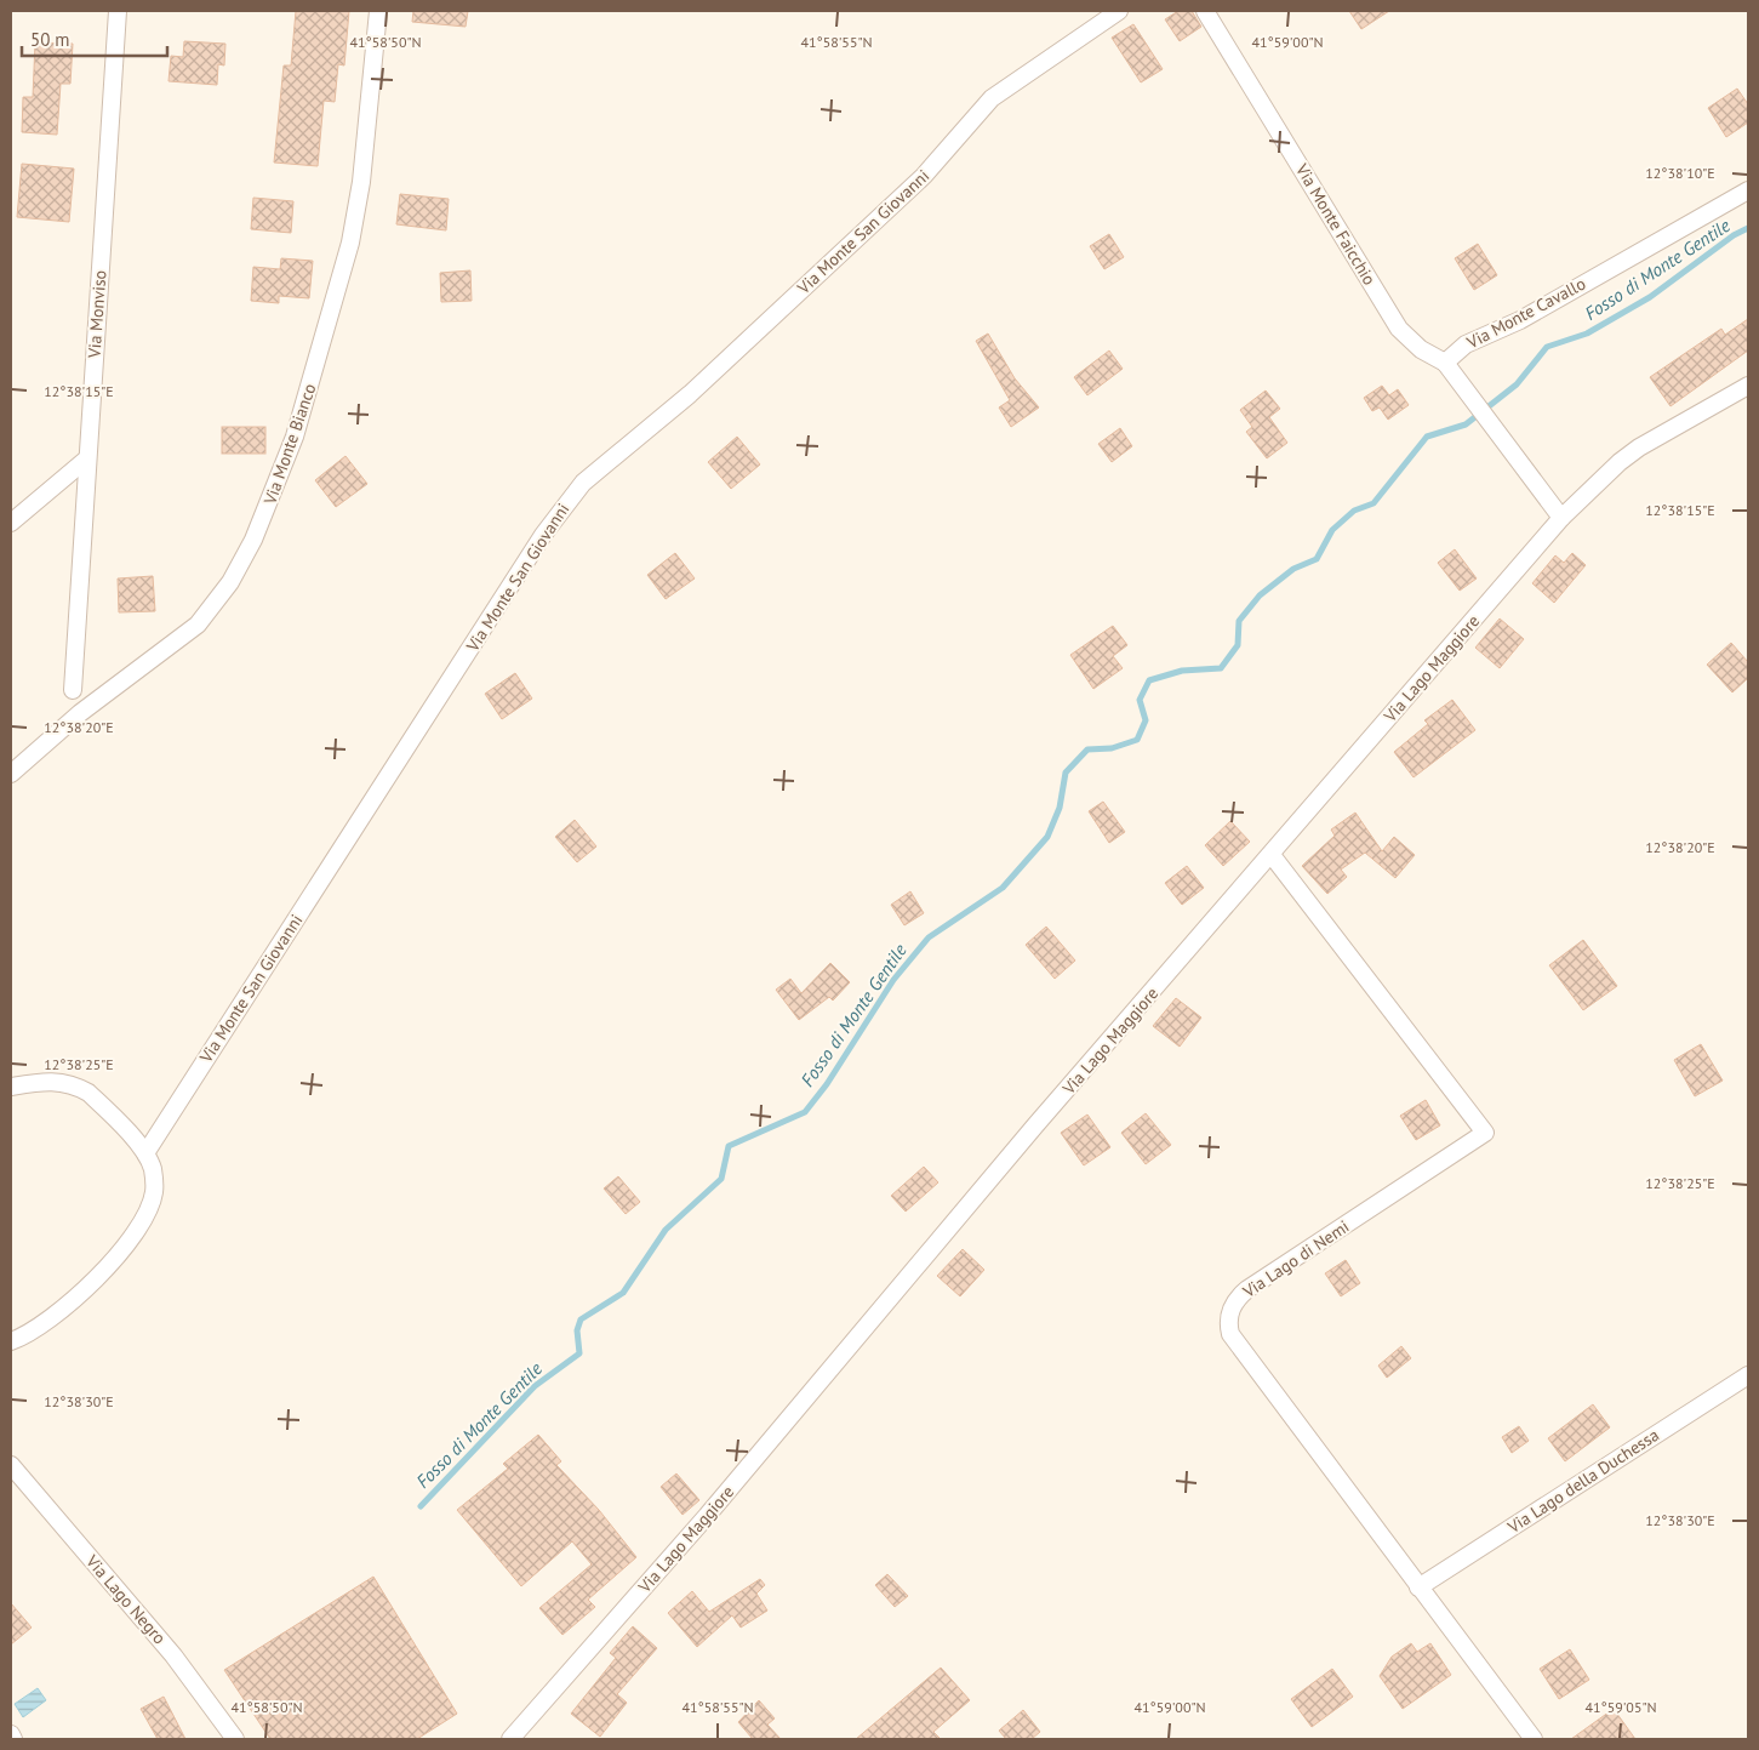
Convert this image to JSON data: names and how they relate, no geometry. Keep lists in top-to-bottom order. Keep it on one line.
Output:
{"streets":{"street":["Via Monte Faicchio","Via Monte San Giovanni","Via Monte Cavallo","Via Monviso","Via Monte Bianco","Via Lago Maggiore","Via Lago di Nemi","Via Lago della Duchessa","Via Lago Negro"]},"crossings":[["Via Monte Faicchio","Via Monte Cavallo"],["Via Lago Maggiore","Via Lago di Nemi"],["Via Lago di Nemi","Via Lago della Duchessa"]],"water":["Fosso di Monte Gentile"],"scale_bar":"50 m","coordinates":["41°58'50\"N","41°58'55\"N","41°59'00\"N","12°38'10\"E","12°38'15\"E","12°38'20\"E","12°38'25\"E","12°38'30\"E","41°59'05\"N"]}
